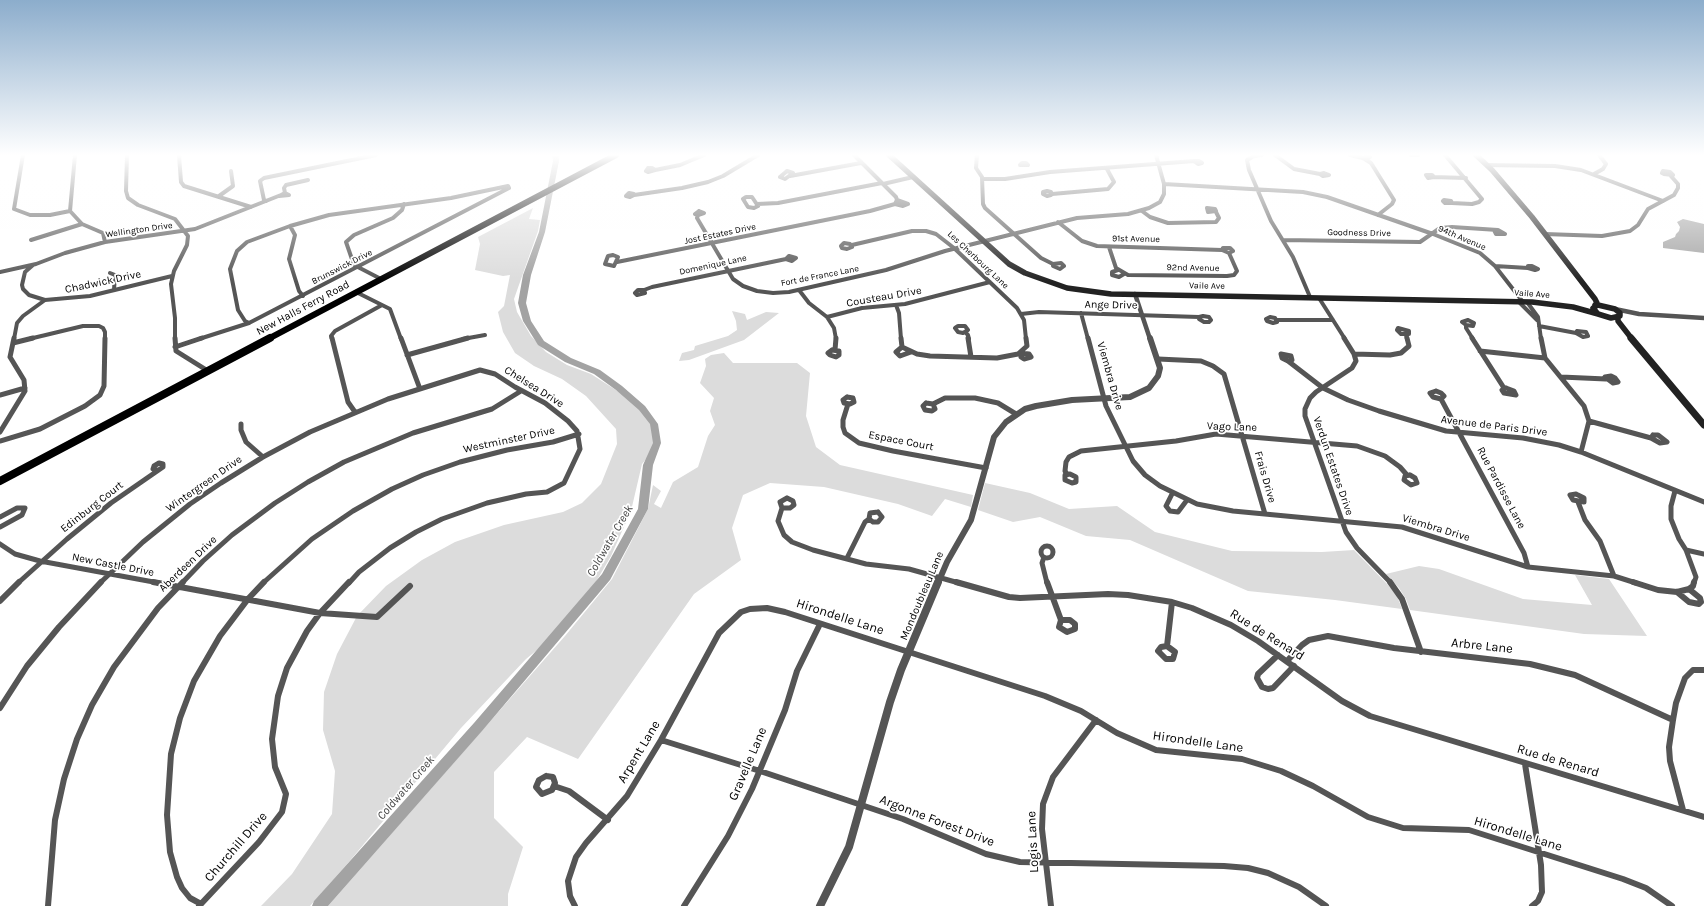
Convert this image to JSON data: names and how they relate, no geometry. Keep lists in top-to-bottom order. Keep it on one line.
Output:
{"streets":{"main road":["Vaile Ave","New Halls Ferry Road"],"street":["Wellington Drive","Goodness Drive","Jost Estates Drive","94th Avenue","91st Avenue","Les Cherbourg Lane","Domenique Lane","Brunswick Drive","92nd Avenue","Fort de France Lane","Chadwick Drive","Cousteau Drive","Ange Drive","Viembra Drive","Chelsea Drive","Avenue de Paris Drive","Vago Lane","Westminster Drive","Espace Court","Verdun Estates Drive","Frais Drive","Wintergreen Drive","Rue Pardisse Lane","Edinburg Court","Aberdeen Drive","New Castle Drive","Mondoubleau Lane","Hirondelle Lane","Rue de Renard","Arbre Lane","Arpent Lane","Gravelle Lane","Argonne Forest Drive","Logis Lane","Churchill Drive"]},"crossings":[["Wellington Drive","Chadwick Drive"],["Goodness Drive","94th Avenue"],["Jost Estates Drive","Fort de France Lane"],["94th Avenue","Vaile Ave"],["91st Avenue","92nd Avenue"],["91st Avenue","Fort de France Lane"],["Les Cherbourg Lane","Fort de France Lane"],["Les Cherbourg Lane","Cousteau Drive"],["Les Cherbourg Lane","Ange Drive"],["Domenique Lane","Fort de France Lane"],["Fort de France Lane","Vaile Ave"],["Vaile Ave","Mondoubleau Lane"],["Ange Drive","Viembra Drive"],["Ange Drive","Mondoubleau Lane"],["Viembra Drive","Vago Lane"],["Viembra Drive","Verdun Estates Drive"],["Viembra Drive","Frais Drive"],["Viembra Drive","Rue Pardisse Lane"],["Viembra Drive","Mondoubleau Lane"],["Chelsea Drive","Westminster Drive"],["Chelsea Drive","Wintergreen Drive"],["Chelsea Drive","Aberdeen Drive"],["Chelsea Drive","Churchill Drive"],["Avenue de Paris Drive","Verdun Estates Drive"],["Avenue de Paris Drive","Rue Pardisse Lane"],["Vago Lane","Verdun Estates Drive"],["Vago Lane","Frais Drive"],["Westminster Drive","New Castle Drive"],["Westminster Drive","Churchill Drive"],["Espace Court","Mondoubleau Lane"],["Verdun Estates Drive","Arbre Lane"],["Frais Drive","Mondoubleau Lane"],["Wintergreen Drive","New Castle Drive"],["Edinburg Court","New Castle Drive"],["Aberdeen Drive","New Castle Drive"],["New Castle Drive","Churchill Drive"],["Mondoubleau Lane","Hirondelle Lane"],["Mondoubleau Lane","Rue de Renard"],["Mondoubleau Lane","Argonne Forest Drive"],["Hirondelle Lane","Arpent Lane"],["Hirondelle Lane","Gravelle Lane"],["Hirondelle Lane","Logis Lane"],["Rue de Renard","Arbre Lane"],["Arpent Lane","Argonne Forest Drive"],["Gravelle Lane","Argonne Forest Drive"],["Argonne Forest Drive","Logis Lane"]],"water":["Coldwater Creek"]}
